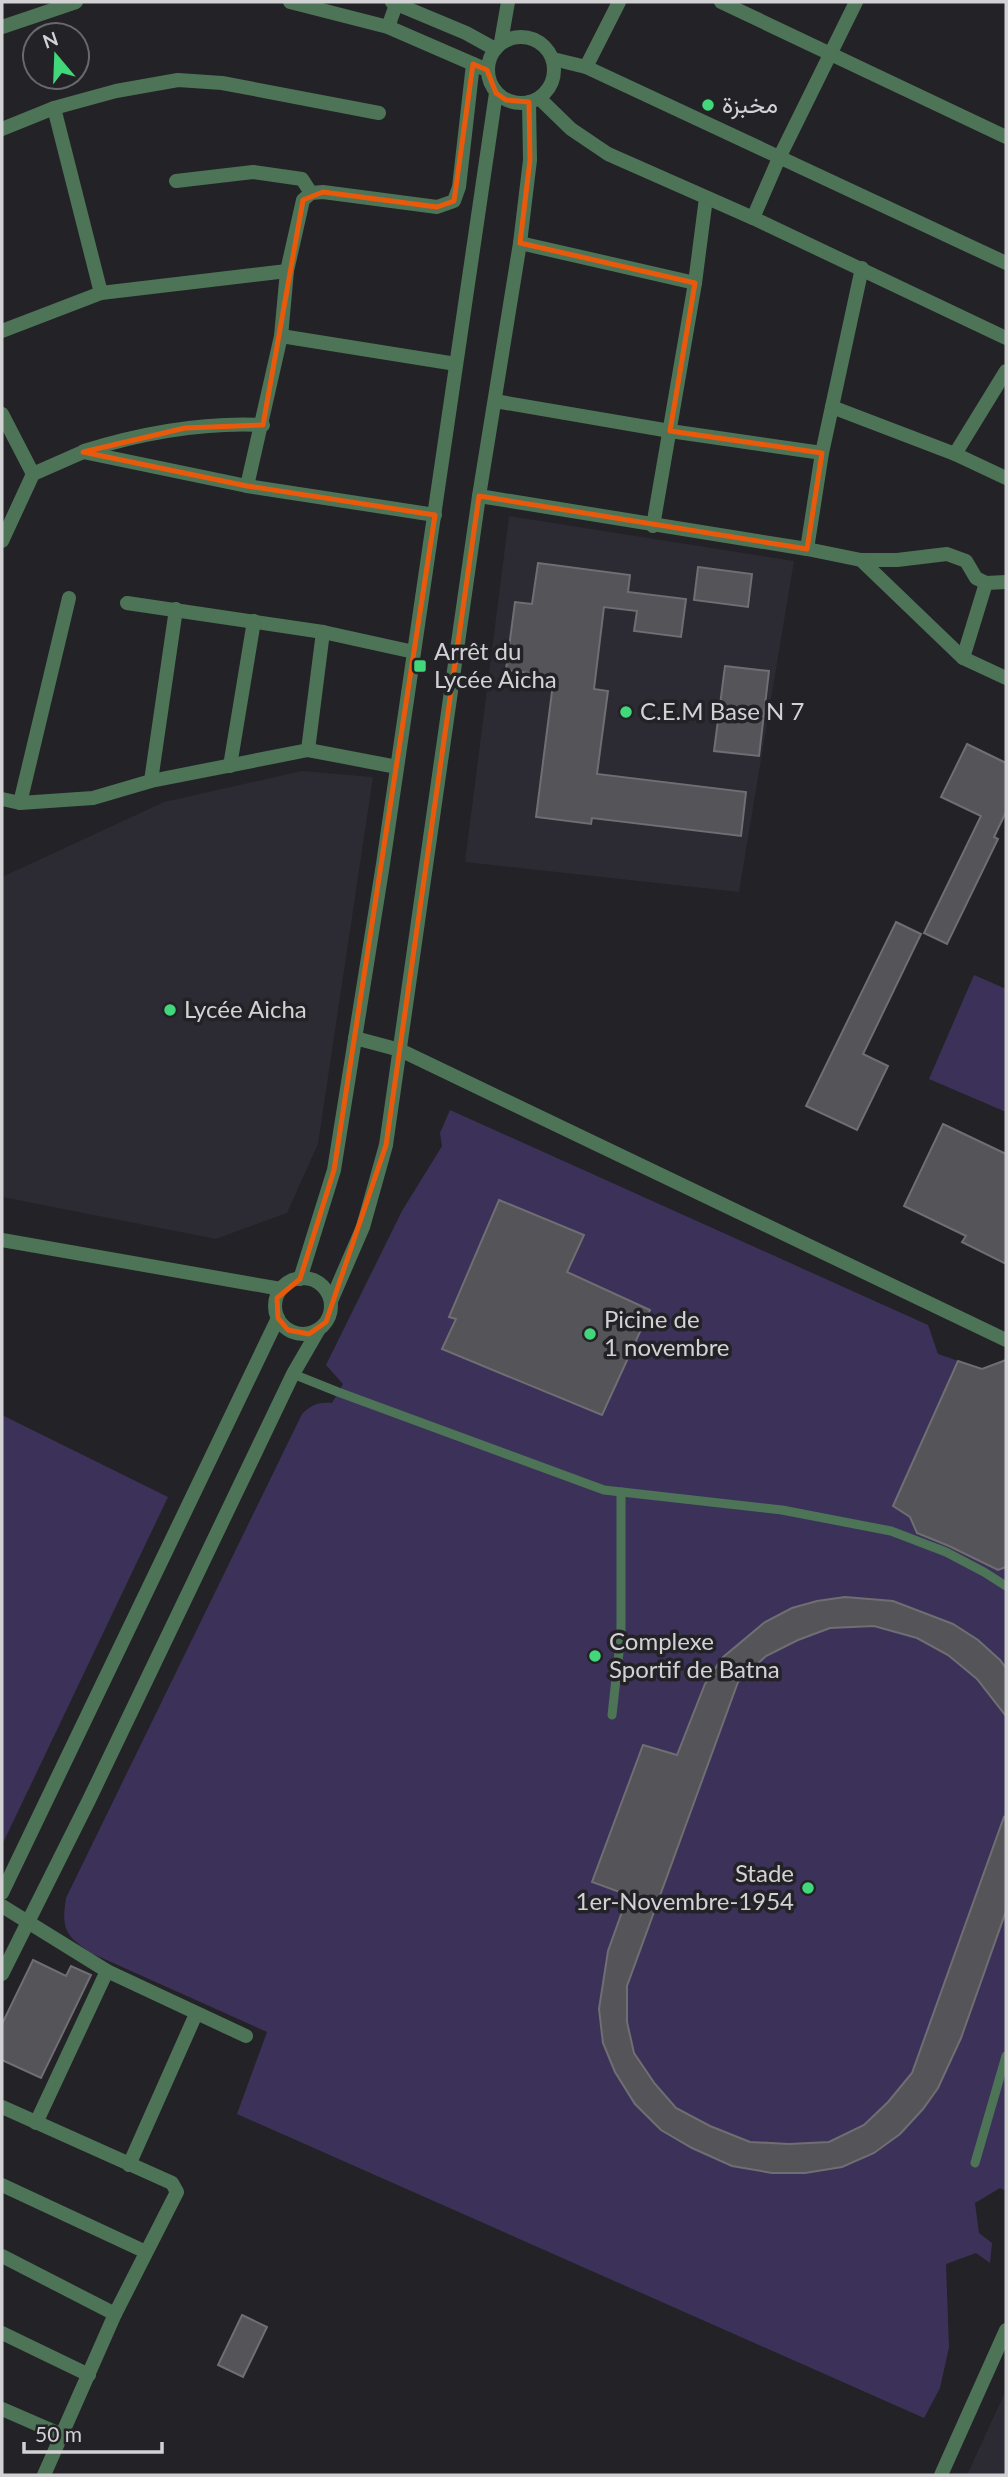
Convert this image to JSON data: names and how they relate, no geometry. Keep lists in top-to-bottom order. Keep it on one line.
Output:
{"places":{"other":["مخبزة","C.E.M Base N 7","Lycée Aicha","Picine de 1 novembre","Complexe Sportif de Batna","Stade 1er-Novembre-1954"],"transit":["Arrêt du Lycée Aicha"]},"scale_bar":"50 m","north":"top"}
